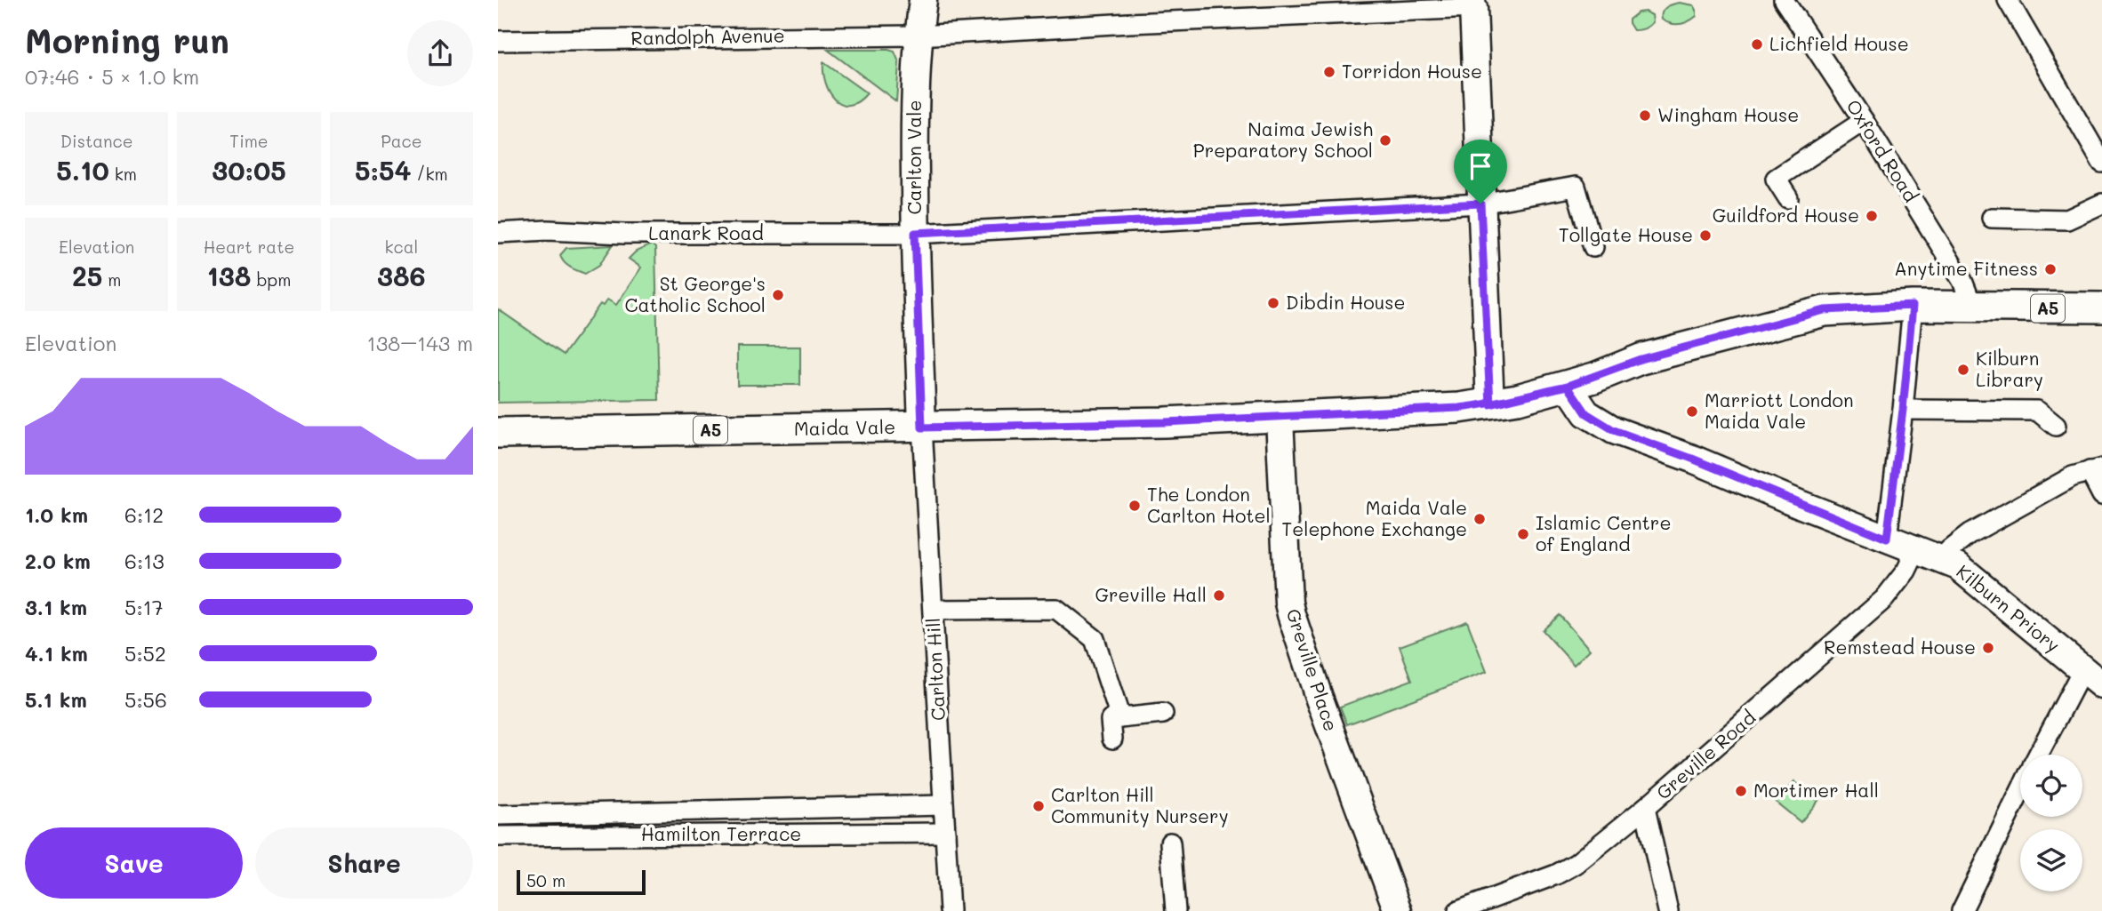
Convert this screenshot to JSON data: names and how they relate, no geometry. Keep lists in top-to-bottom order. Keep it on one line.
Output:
{"streets":{"main road":["A5","Maida Vale"],"street":["Randolph Avenue","Oxford Road","Carlton Vale","Lanark Road","Kilburn Priory","Carlton Hill","Greville Place","Greville Road","Hamilton Terrace"]},"crossings":[["Randolph Avenue","Carlton Vale"],["Oxford Road","A5"],["Carlton Vale","Lanark Road"],["Carlton Vale","Maida Vale"],["Carlton Vale","Carlton Hill"],["A5","Maida Vale"],["A5","Kilburn Priory"],["Maida Vale","Carlton Hill"],["Maida Vale","Greville Place"],["Kilburn Priory","Greville Road"],["Carlton Hill","Hamilton Terrace"]],"places":["Lichfield House","Torridon House","Wingham House","Naima Jewish Preparatory School","Guildford House","Tollgate House","Anytime Fitness","St George's Catholic School","Dibdin House","Kilburn Library","Marriott London Maida Vale","The London Carlton Hotel","Maida Vale Telephone Exchange","Islamic Centre of England","Greville Hall","Remstead House","Mortimer Hall","Carlton Hill Community Nursery"],"scale_bar":"50 m","page":{"heading":["Morning run","07:46 · 5 × 1.0 km"],"stats":[["Distance","5.10 km"],["Time","30:05"],["Pace","5:54 /km"],["Elevation","25 m"],["Heart rate","138 bpm"],["kcal","386"]],"chart":["Elevation","138–143 m"],"list":[{"name":"1.0 km","note":"6:12"},{"name":"2.0 km","note":"6:13"},{"name":"3.1 km","note":"5:17"},{"name":"4.1 km","note":"5:52"},{"name":"5.1 km","note":"5:56"}],"buttons":["Save","Share"],"scale":"50 m"}}
